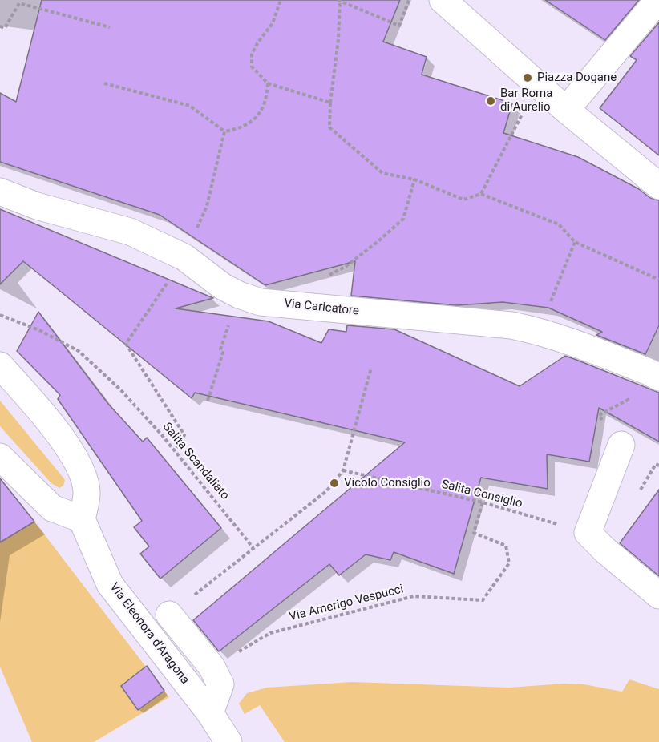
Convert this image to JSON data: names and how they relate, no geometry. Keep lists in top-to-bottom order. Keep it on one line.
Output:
{"streets":{"street":["Via Caricatore","Via Eleonora d'Aragona"],"path":["Salita Scandaliato","Salita Consiglio","Via Amerigo Vespucci"]},"crossings":[["Salita Consiglio","Via Amerigo Vespucci"]],"places":["Piazza Dogane","Bar Roma di Aurelio","Vicolo Consiglio"]}
